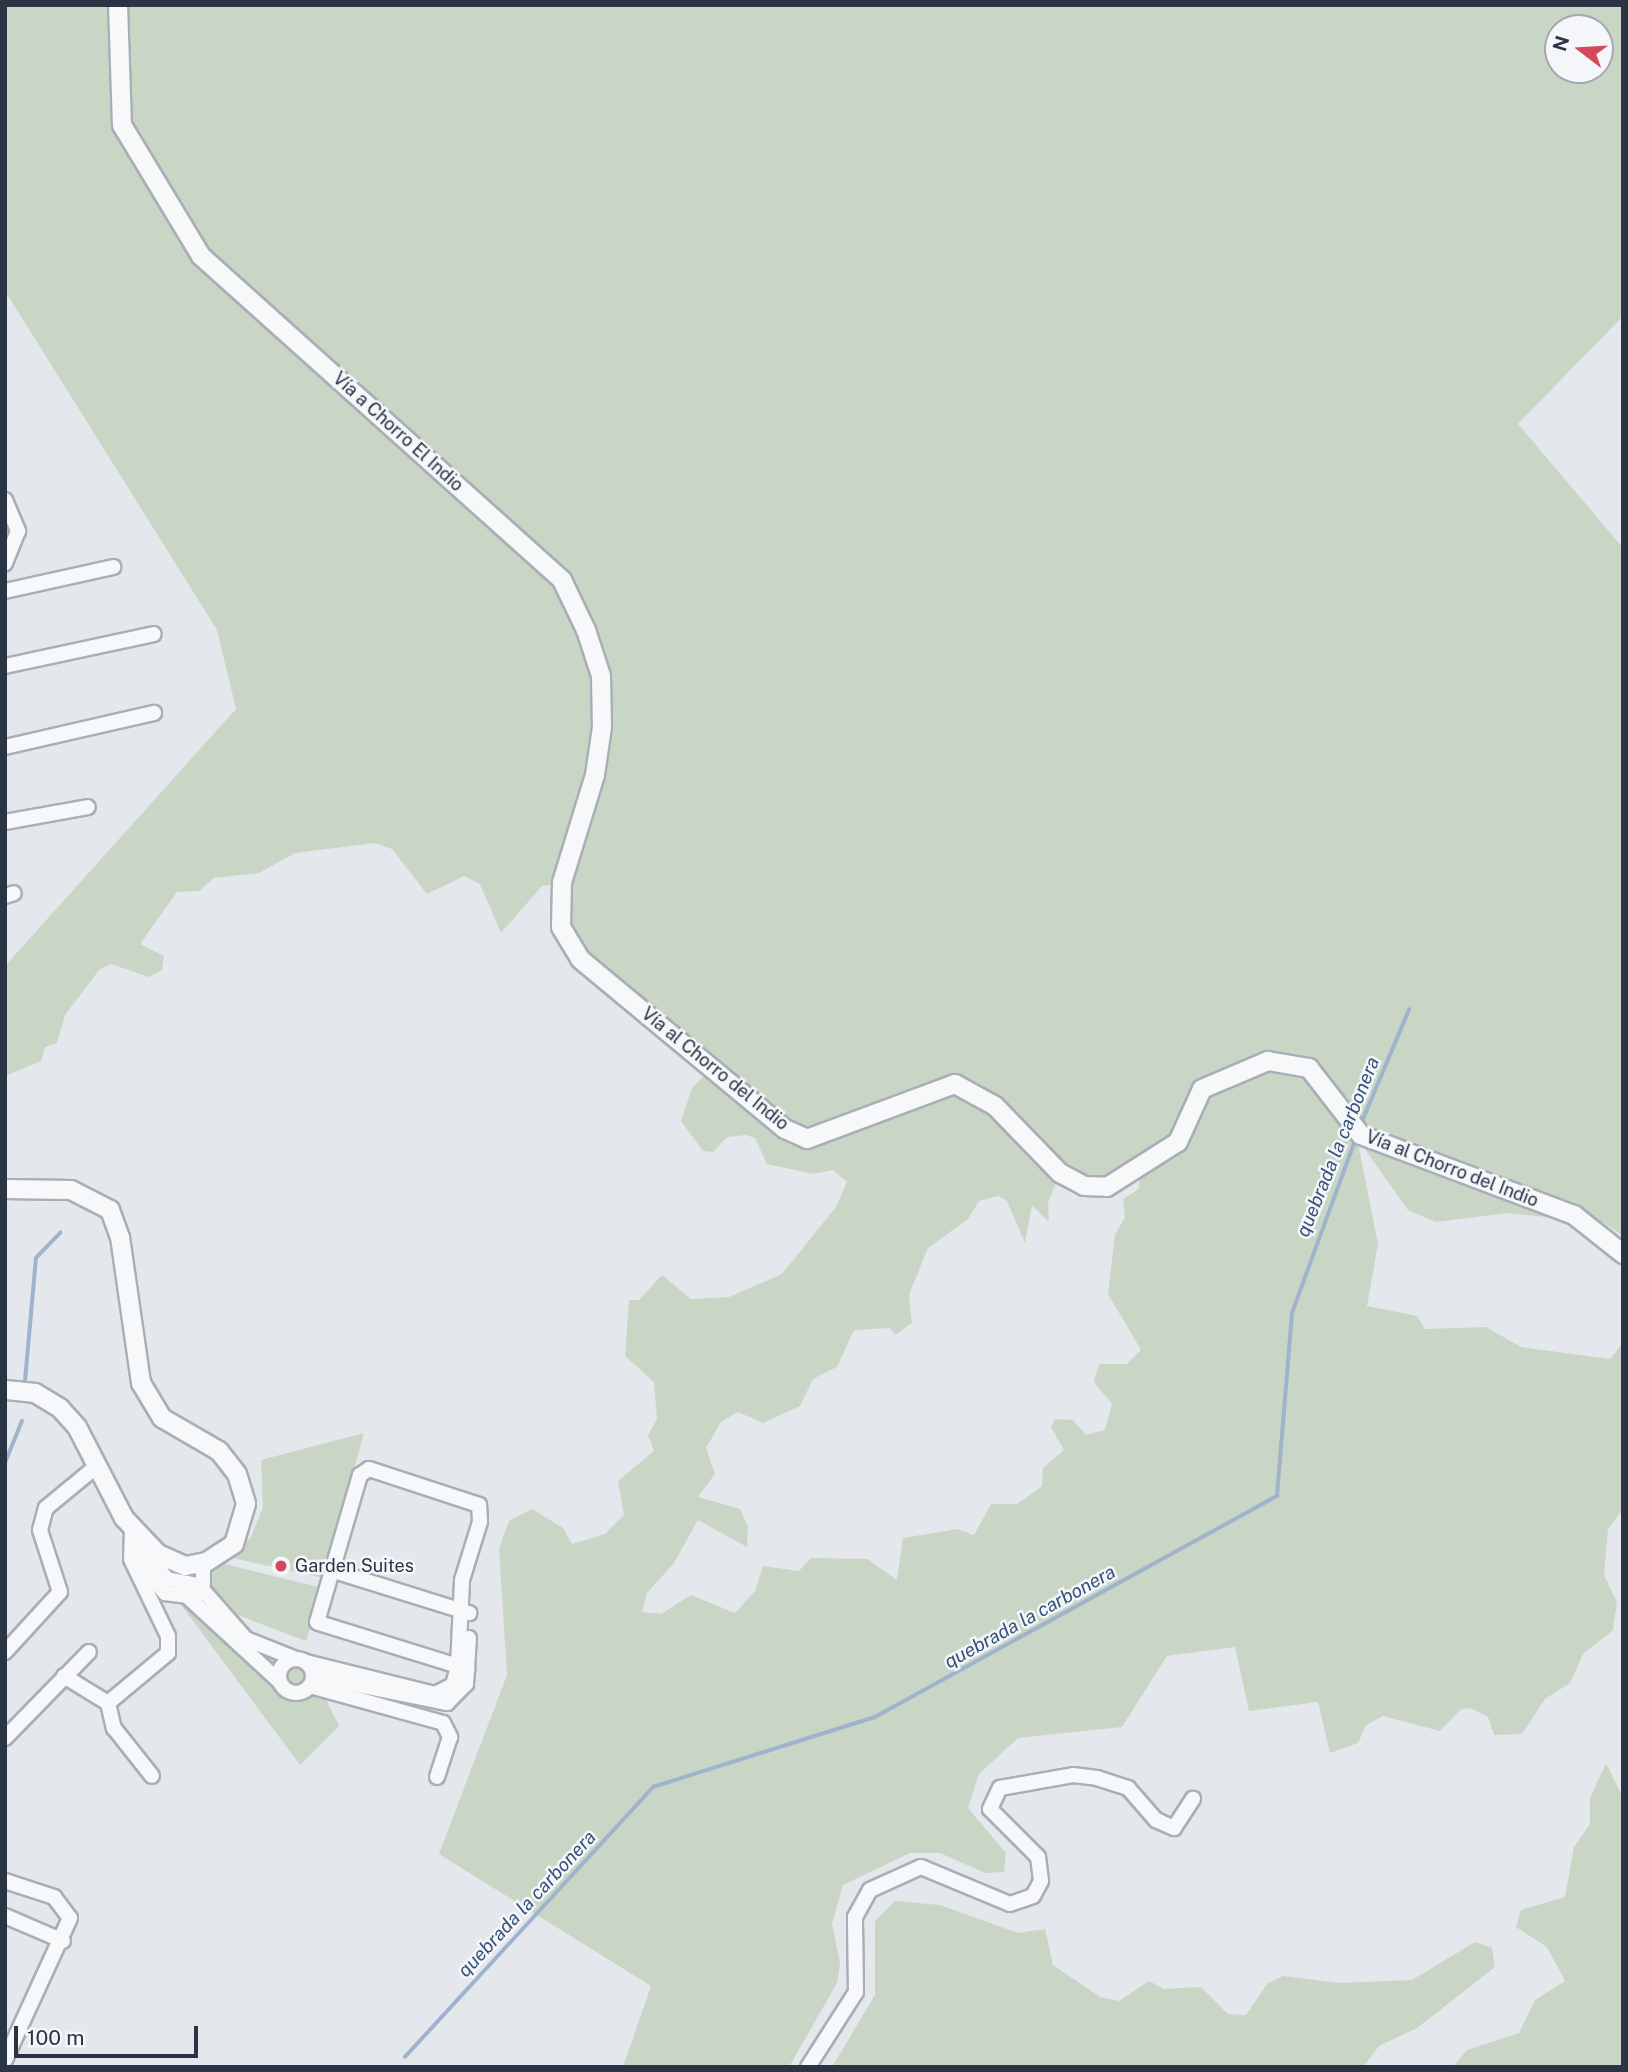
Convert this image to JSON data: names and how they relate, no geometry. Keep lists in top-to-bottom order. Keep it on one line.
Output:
{"streets":{"street":["Vía a Chorro El Indio","Vía al Chorro del Indio"]},"crossings":[["Vía a Chorro El Indio","Vía al Chorro del Indio"]],"water":["quebrada la carbonera"],"places":["Garden Suites"],"scale_bar":"100 m","north":"left"}
